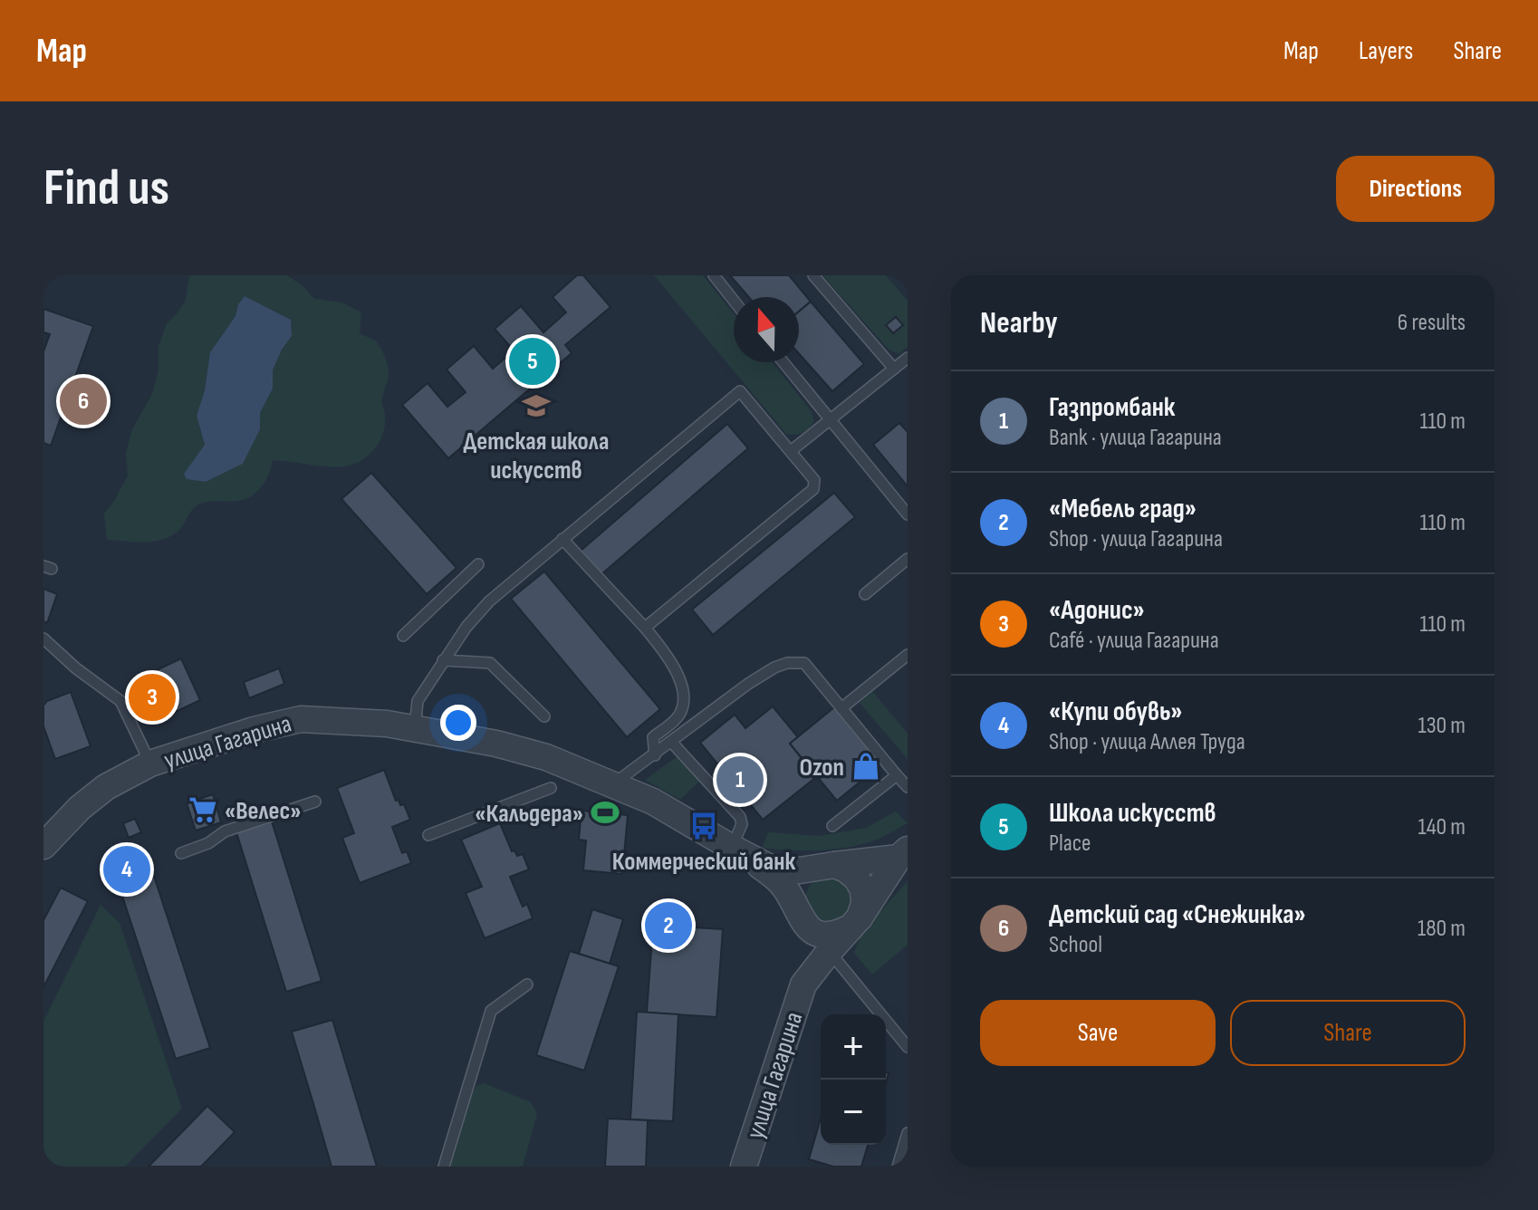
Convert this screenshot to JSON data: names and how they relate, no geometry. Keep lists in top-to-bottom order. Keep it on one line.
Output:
{"streets":{"street":["улица Гагарина"]},"places":{"school or university":["Детская школа искусств"],"shop":["Ozon"],"supermarket":["«Велес»"],"sports":["«Кальдера»"],"bus stop":["Коммерческий банк"]},"north":"top","page":{"header":"Map","nav":["Map","Layers","Share"],"buttons":["Directions",["Save","Share"]],"title":"Find us","heading":["Nearby","6 results"],"pins":["5","6","3","1","4","2"],"list":[{"mark":"1","name":"Газпромбанк","note":"Bank · улица Гагарина","value":"110 m"},{"mark":"2","name":"«Мебель град»","note":"Shop · улица Гагарина","value":"110 m"},{"mark":"3","name":"«Адонис»","note":"Café · улица Гагарина","value":"110 m"},{"mark":"4","name":"«Купи обувь»","note":"Shop · улица Аллея Труда","value":"130 m"},{"mark":"5","name":"Школа искусств","note":"Place","value":"140 m"},{"mark":"6","name":"Детский сад «Снежинка»","note":"School","value":"180 m"}],"map_buttons":["+","−"]}}
